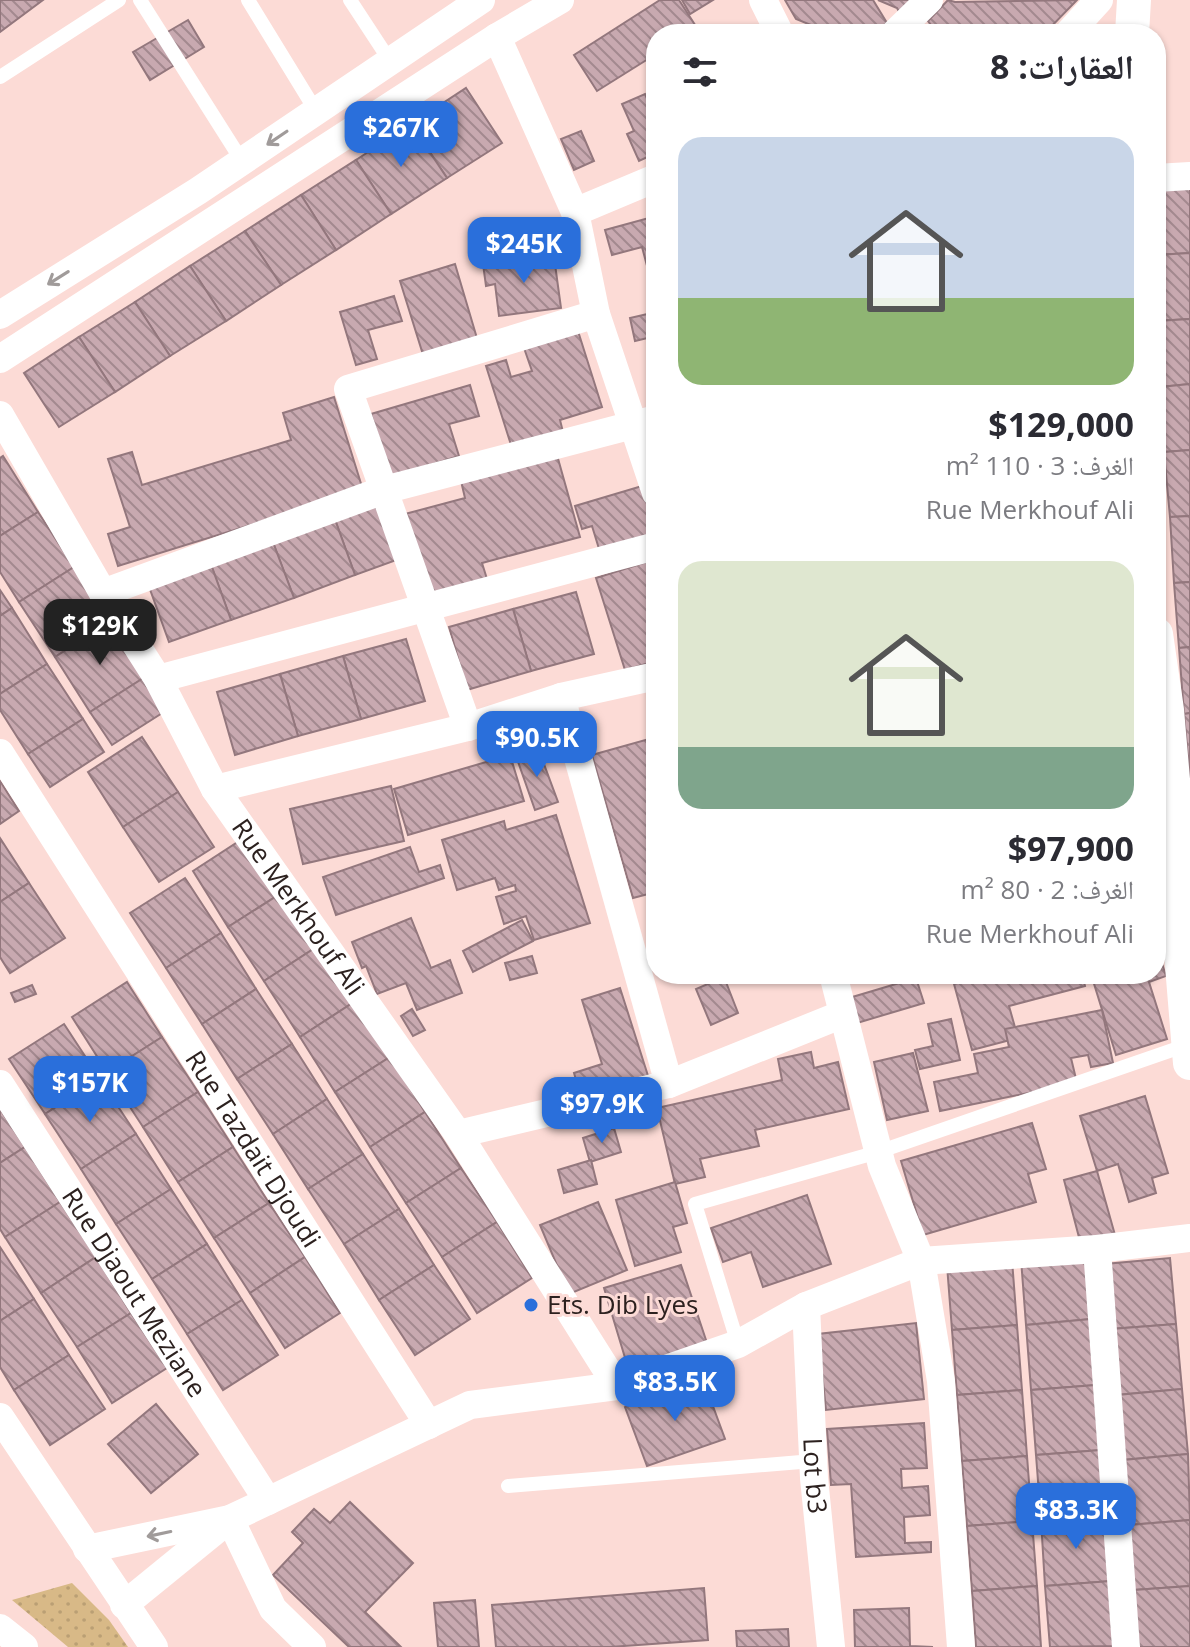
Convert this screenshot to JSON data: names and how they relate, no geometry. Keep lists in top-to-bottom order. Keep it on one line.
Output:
{"streets":{"street":["Rue Merkhouf Ali","Rue Tazdait Djoudi","Rue Djaout Meziane","Lot b3"]},"places":["Ets. Dib Lyes"],"page":{"heading":"العقارات: 8","price":["$267K","$245K","$129K","$90.5K","$157K","$97.9K","$83.5K","$83.3K"],"list":[{"name":"$129,000","note":"الغرف: 3 · 110 m² · Rue Merkhouf Ali"},{"name":"$97,900","note":"الغرف: 2 · 80 m² · Rue Merkhouf Ali"}]}}
